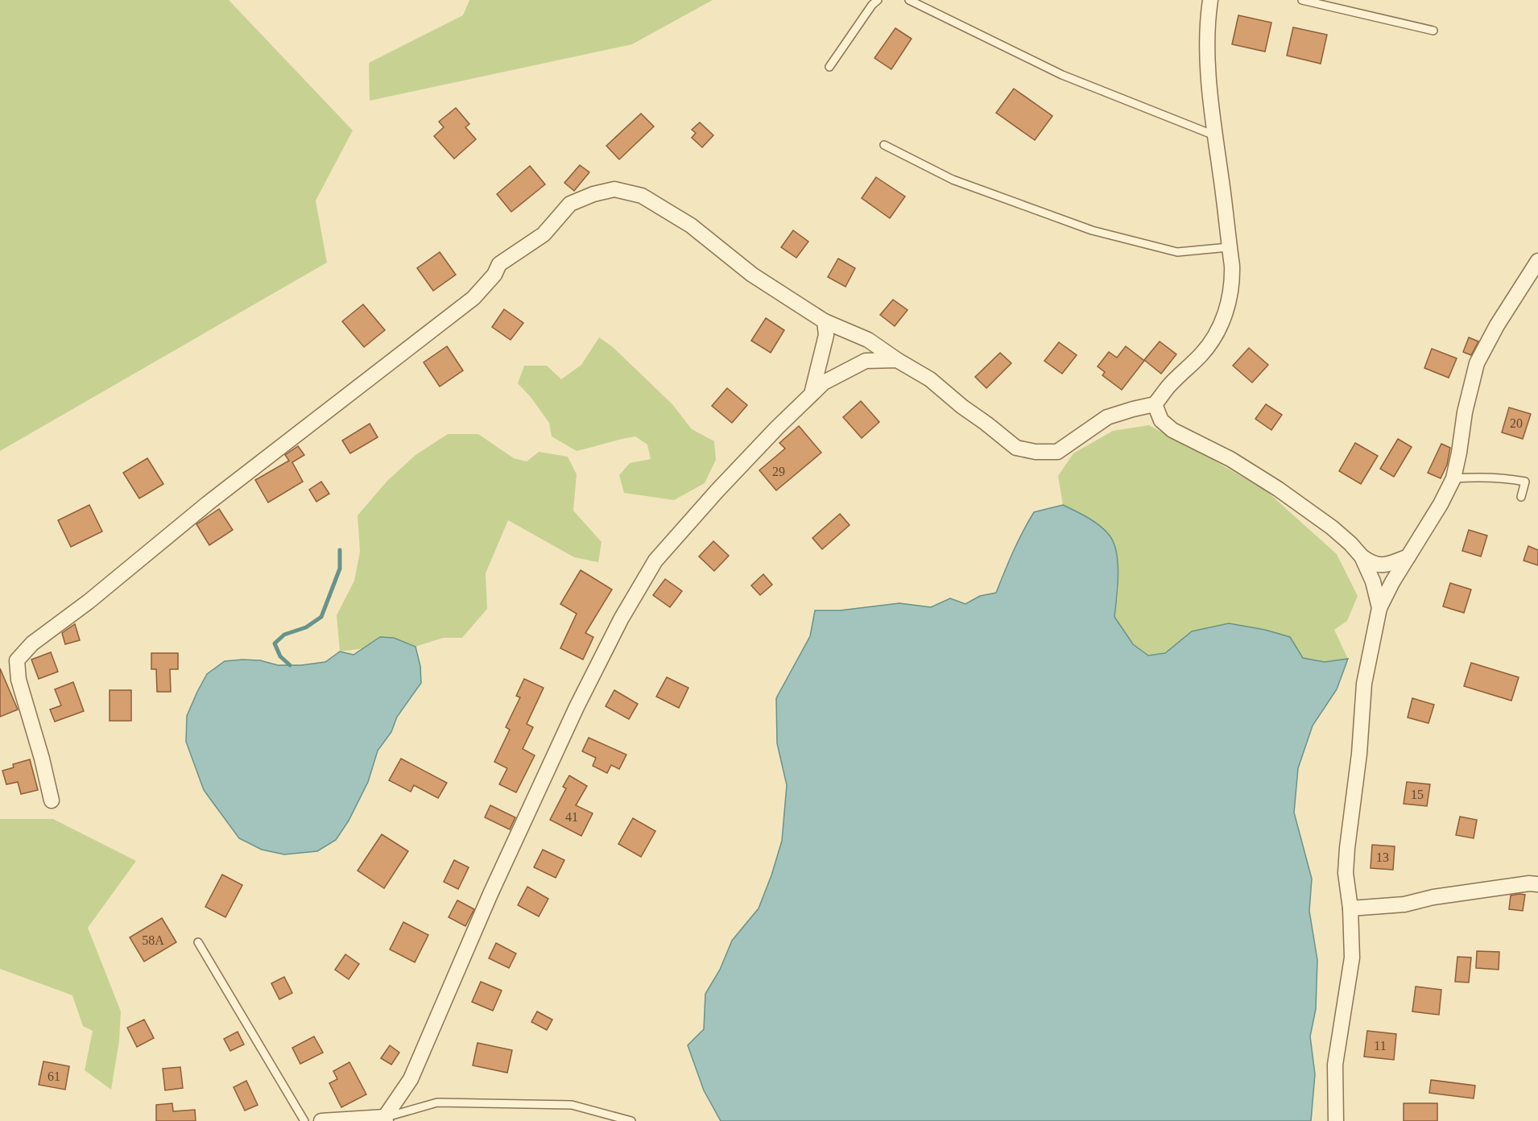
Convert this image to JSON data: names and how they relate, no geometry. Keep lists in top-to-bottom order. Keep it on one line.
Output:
{"house_numbers":["20","29","15","41","13","58А","11","61"]}
